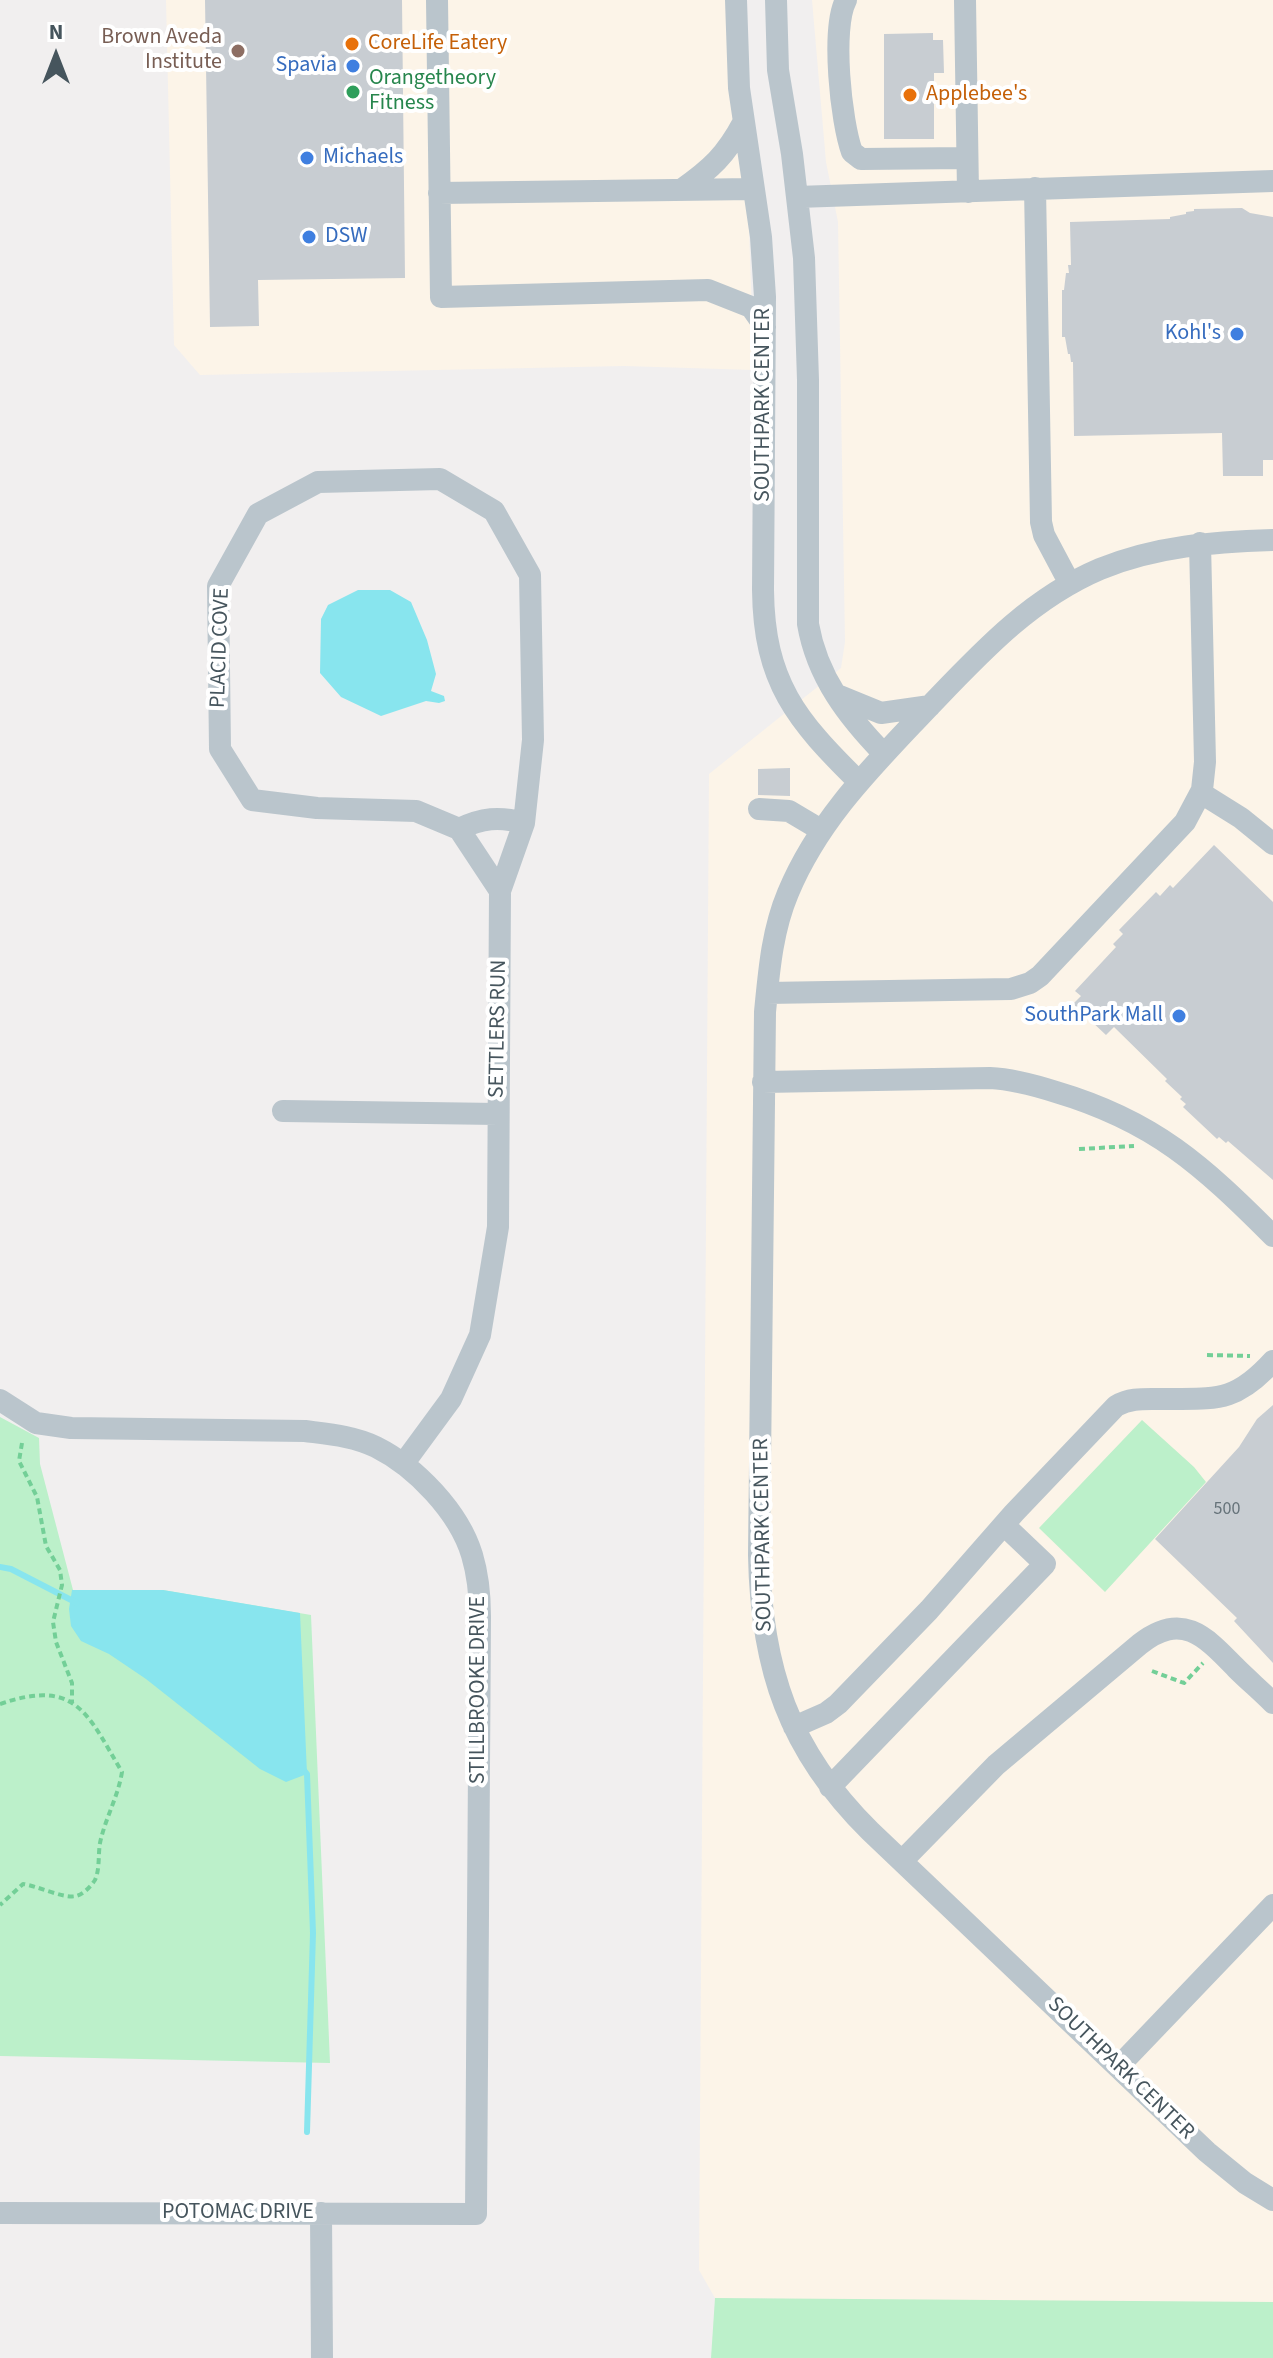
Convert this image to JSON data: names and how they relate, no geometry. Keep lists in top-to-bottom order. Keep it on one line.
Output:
{"streets":{"street":["SOUTHPARK CENTER","PLACID COVE","SETTLERS RUN","STILLBROOKE DRIVE","POTOMAC DRIVE"]},"crossings":[["PLACID COVE","SETTLERS RUN"],["SETTLERS RUN","STILLBROOKE DRIVE"],["STILLBROOKE DRIVE","POTOMAC DRIVE"]],"places":["CoreLife Eatery","Brown Aveda Institute","Spavia","Orangetheory Fitness","Applebee's","Michaels","DSW","Kohl's","SouthPark Mall"],"house_numbers":["500"],"north":"top"}
